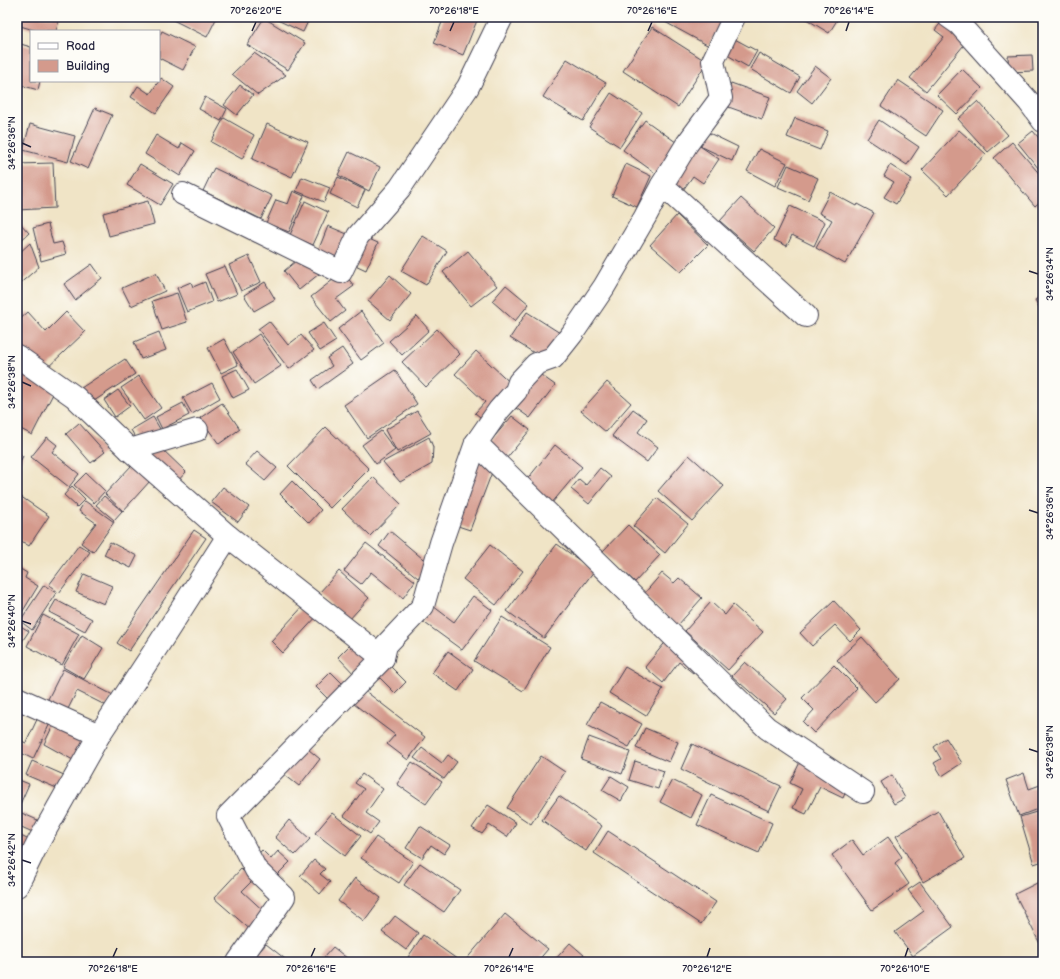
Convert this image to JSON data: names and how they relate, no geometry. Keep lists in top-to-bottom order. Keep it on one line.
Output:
{"legend":["Road","Building"],"coordinates":["70°26'20\"E","70°26'18\"E","70°26'16\"E","70°26'14\"E","34°26'36\"N","34°26'34\"N","34°26'38\"N","34°26'40\"N","34°26'42\"N","70°26'12\"E","70°26'10\"E"]}
